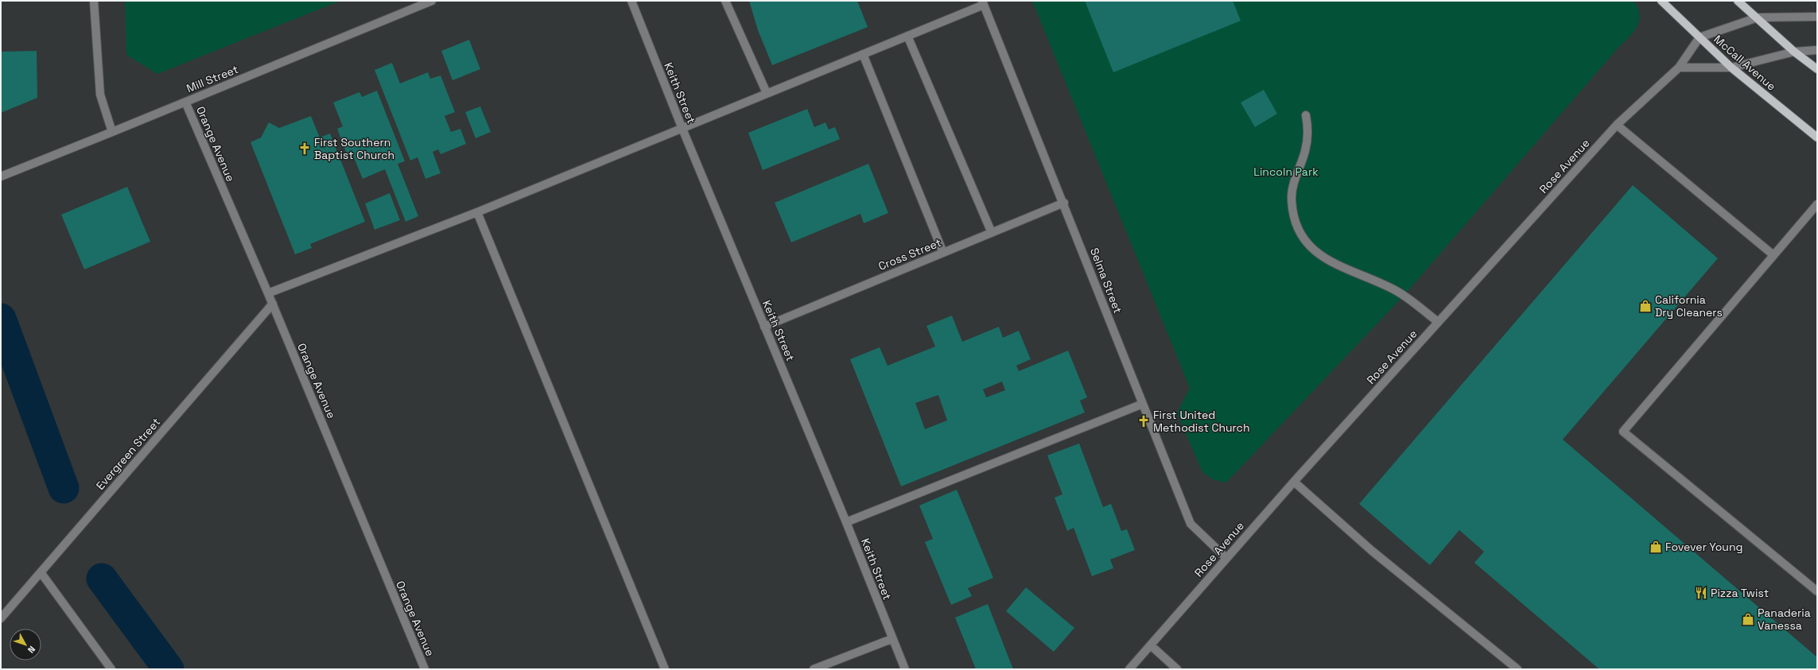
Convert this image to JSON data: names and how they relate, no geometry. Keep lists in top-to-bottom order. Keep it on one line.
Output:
{"streets":{"main road":["McCall Avenue"],"street":["Mill Street","Keith Street","Orange Avenue","Rose Avenue","Cross Street","Selma Street","Evergreen Street"]},"crossings":[["McCall Avenue","Rose Avenue"],["Mill Street","Orange Avenue"],["Keith Street","Cross Street"],["Orange Avenue","Evergreen Street"],["Rose Avenue","Selma Street"],["Cross Street","Selma Street"]],"parks":["Lincoln Park"],"places":{"church":["First Southern Baptist Church","First United Methodist Church"],"shop":["California Dry Cleaners","Fovever Young","Panaderia Vanessa"],"restaurant":["Pizza Twist"]},"north":"bottom right"}
